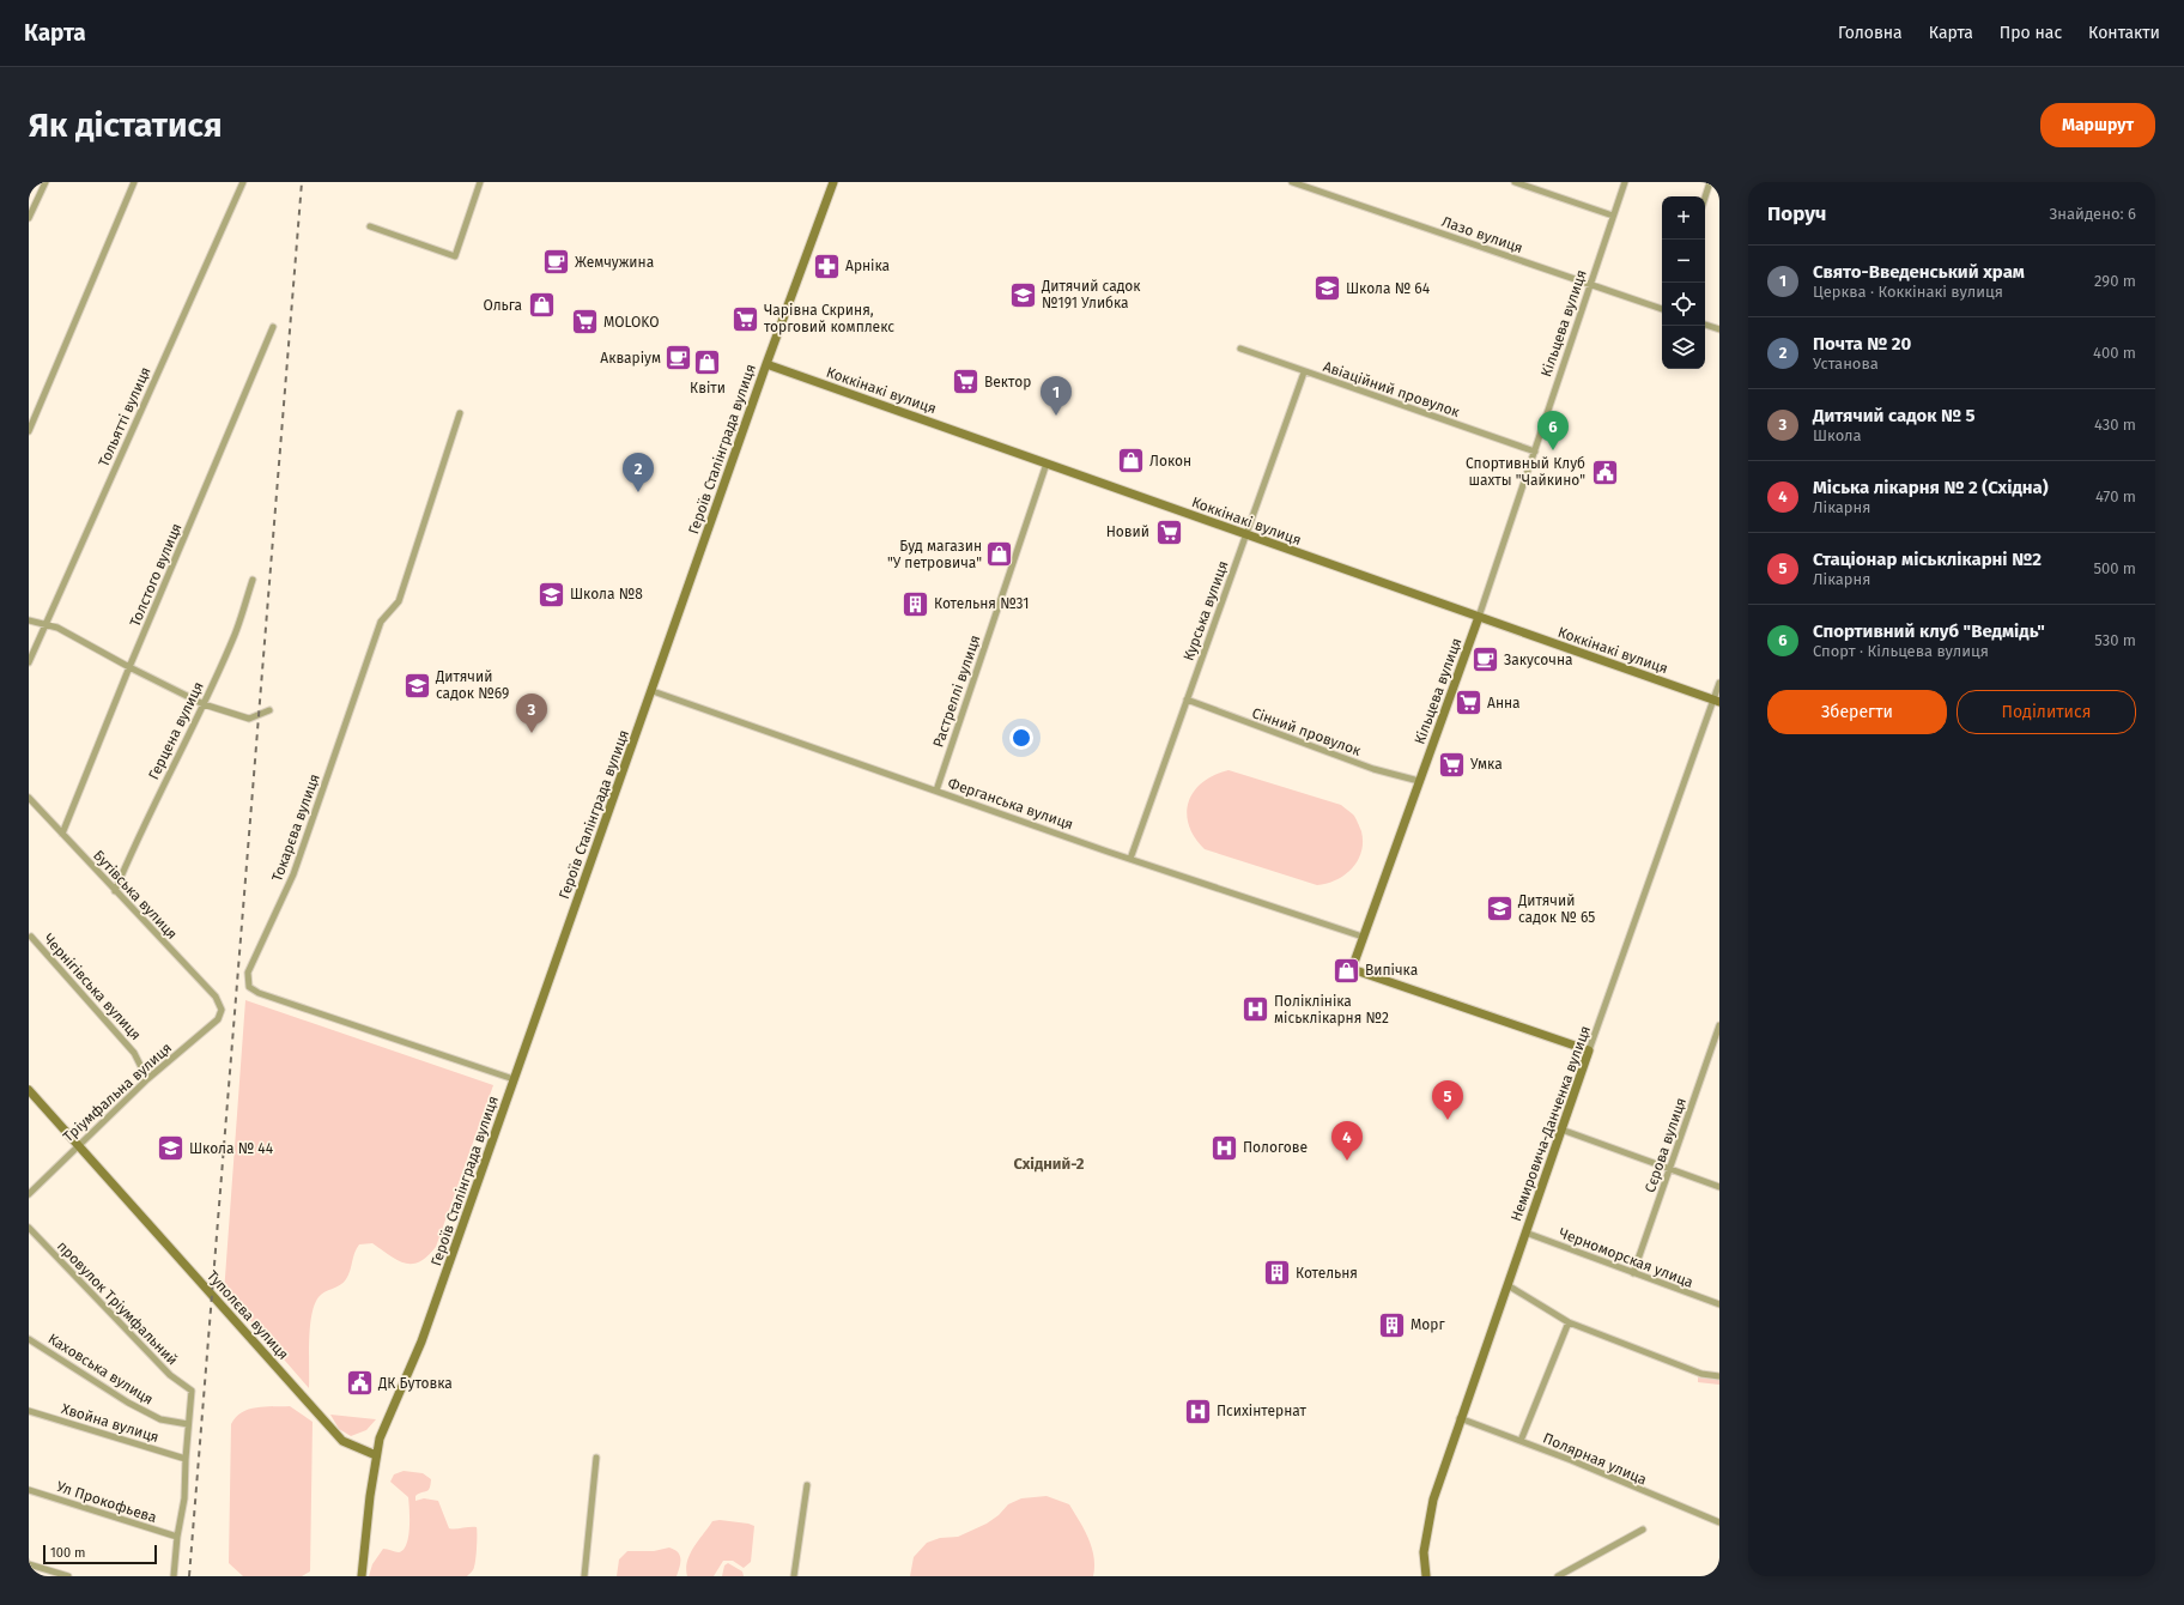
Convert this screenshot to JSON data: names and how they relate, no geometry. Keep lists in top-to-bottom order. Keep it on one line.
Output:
{"streets":{"street":["Лазо вулиця","Кільцева вулиця","Авіаційний провулок","Коккінакі вулиця","Тольятті вулиця","Героїв Сталінграда вулиця","Толстого вулиця","Курська вулиця","Растреллі вулиця","Герцена вулиця","Сінний провулок","Ферганська вулиця","Токарєва вулиця","Бутівська вулиця","Чернігівська вулиця","Тріумфальна вулиця","Немировича-Данченка вулиця","Сєрова вулиця","Черноморская улица","провулок Тріумфальний","Туполєва вулиця","Каховська вулиця","Хвойна вулиця","Полярная улица","Ул Прокофьева"]},"crossings":[["Лазо вулиця","Кільцева вулиця"],["Кільцева вулиця","Авіаційний провулок"],["Кільцева вулиця","Коккінакі вулиця"],["Кільцева вулиця","Сінний провулок"],["Кільцева вулиця","Ферганська вулиця"],["Кільцева вулиця","Немировича-Данченка вулиця"],["Авіаційний провулок","Курська вулиця"],["Коккінакі вулиця","Героїв Сталінграда вулиця"],["Коккінакі вулиця","Курська вулиця"],["Коккінакі вулиця","Растреллі вулиця"],["Коккінакі вулиця","Немировича-Данченка вулиця"],["Героїв Сталінграда вулиця","Ферганська вулиця"],["Героїв Сталінграда вулиця","Токарєва вулиця"],["Героїв Сталінграда вулиця","Туполєва вулиця"],["Толстого вулиця","Бутівська вулиця"],["Курська вулиця","Сінний провулок"],["Курська вулиця","Ферганська вулиця"],["Растреллі вулиця","Ферганська вулиця"],["Герцена вулиця","Бутівська вулиця"],["Бутівська вулиця","Тріумфальна вулиця"],["Чернігівська вулиця","Тріумфальна вулиця"],["Тріумфальна вулиця","Туполєва вулиця"],["Немировича-Данченка вулиця","Черноморская улица"],["Немировича-Данченка вулиця","Полярная улица"],["Сєрова вулиця","Черноморская улица"],["провулок Тріумфальний","Каховська вулиця"]],"districts":["Східний-2"],"places":{"cafe":["Жемчужина","Акваріум","Закусочна"],"pharmacy":["Арніка"],"school or university":["Школа № 64","Дитячий садок №191 Улибка","Школа №8","Дитячий садок №69","Дитячий садок № 65","Школа № 44"],"shop":["Ольга","Квіти","Локон","Буд магазин \"У петровича\"","Випічка"],"supermarket":["Чарівна Скриня, торговий комплекс","MOLOKO","Вектор","Новий","Анна","Умка"],"public building":["Спортивный Клуб шахты \"Чайкино\"","ДК Бутовка"],"building":["Котельня №31","Котельня","Морг"],"hospital":["Поліклініка міськлікарня №2","Пологове","Психінтернат"]},"scale_bar":"100 m","page":{"header":"Карта","nav":["Головна","Карта","Про нас","Контакти"],"buttons":["Маршрут",["Зберегти","Поділитися"]],"title":"Як дістатися","heading":["Поруч","Знайдено: 6"],"map_buttons":["+","−"],"list":[{"mark":"1","name":"Свято-Введенський храм","note":"Церква · Коккінакі вулиця","value":"290 m"},{"mark":"2","name":"Почта № 20","note":"Установа","value":"400 m"},{"mark":"3","name":"Дитячий садок № 5","note":"Школа","value":"430 m"},{"mark":"4","name":"Міська лікарня № 2 (Східна)","note":"Лікарня","value":"470 m"},{"mark":"5","name":"Стаціонар міськлікарні №2","note":"Лікарня","value":"500 m"},{"mark":"6","name":"Спортивний клуб \"Ведмідь\"","note":"Спорт · Кільцева вулиця","value":"530 m"}],"pins":["1","6","2","3","5","4"],"scale":"100 m"}}
